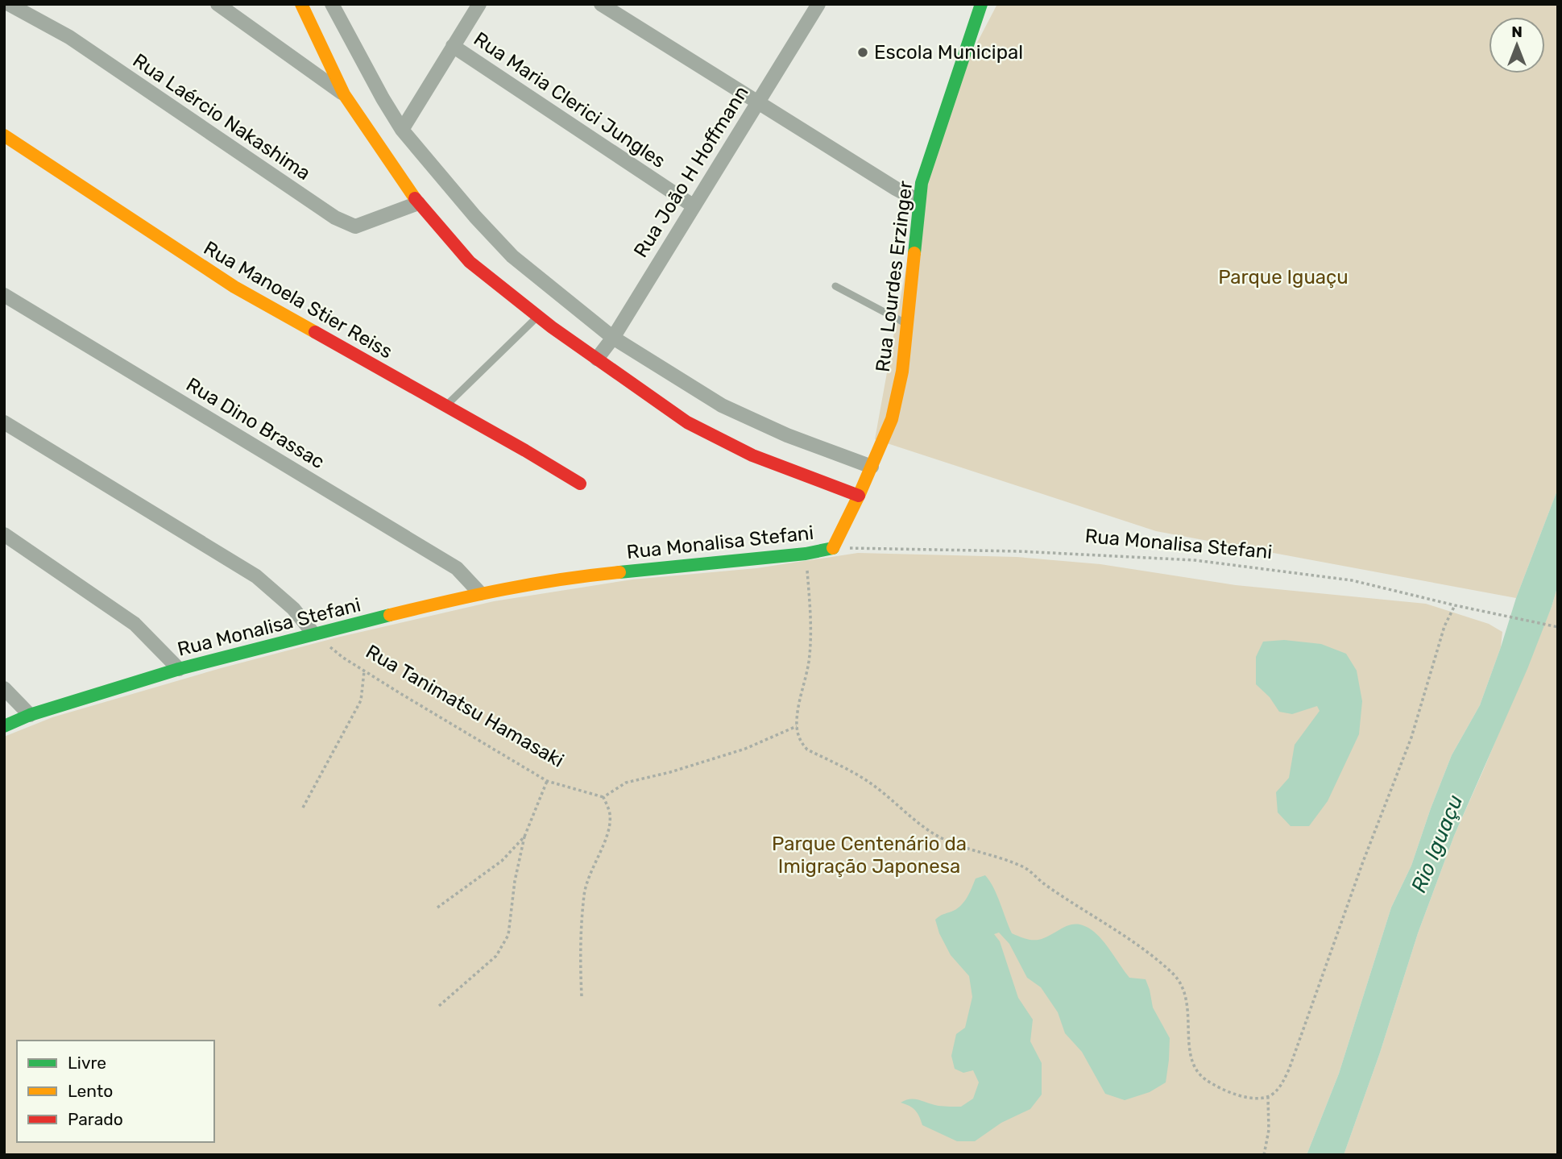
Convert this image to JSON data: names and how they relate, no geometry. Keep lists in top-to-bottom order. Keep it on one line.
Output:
{"streets":{"street":["Rua Maria Clerici Jungles","Rua Laércio Nakashima","Rua João H Hoffmann","Rua Lourdes Erzinger","Rua Manoela Stier Reiss","Rua Dino Brassac","Rua Monalisa Stefani"],"path":["Rua Tanimatsu Hamasaki"]},"crossings":[["Rua Maria Clerici Jungles","Rua João H Hoffmann"],["Rua Lourdes Erzinger","Rua Monalisa Stefani"],["Rua Dino Brassac","Rua Monalisa Stefani"],["Rua Monalisa Stefani","Rua Tanimatsu Hamasaki"]],"water":["Rio Iguaçu"],"parks":["Parque Iguaçu","Parque Centenário da Imigração Japonesa"],"places":["Escola Municipal"],"legend":["Livre","Lento","Parado"],"north":"top"}
